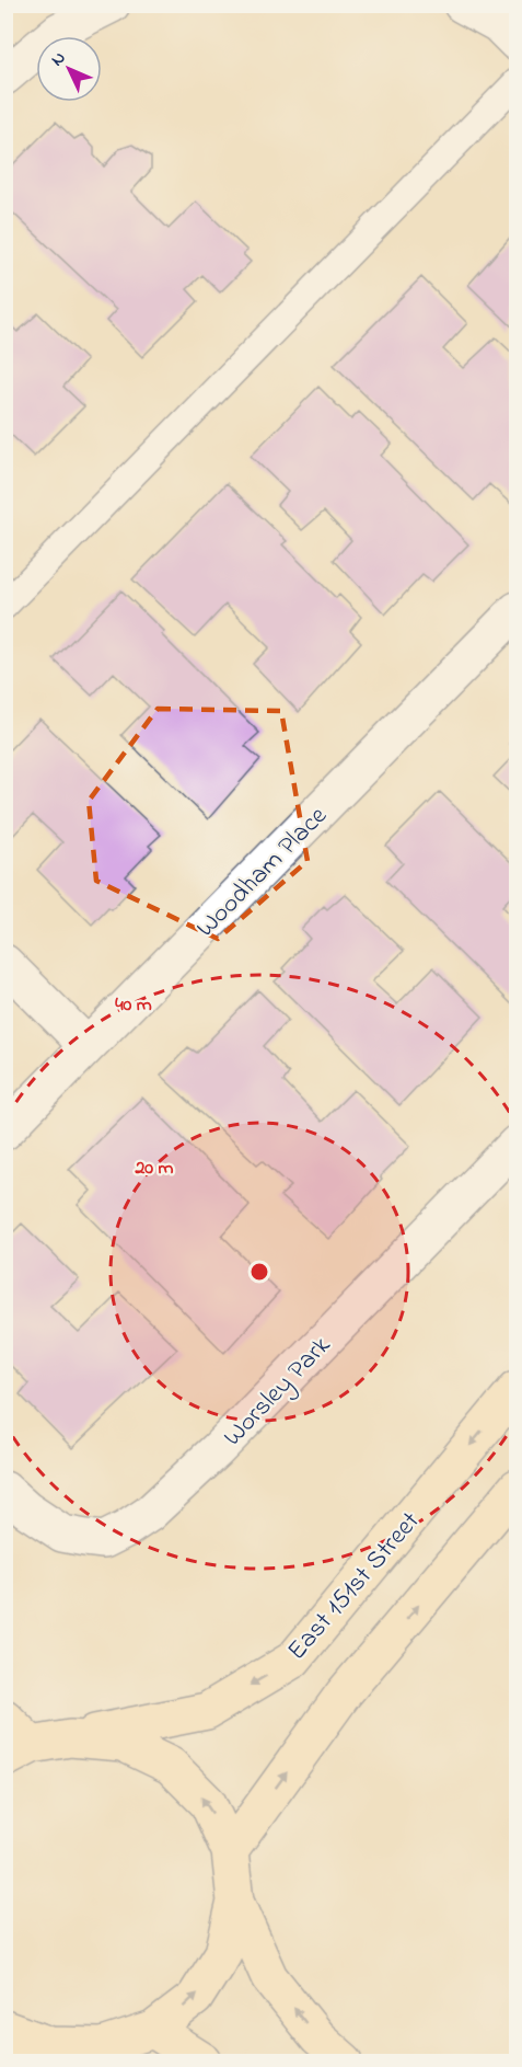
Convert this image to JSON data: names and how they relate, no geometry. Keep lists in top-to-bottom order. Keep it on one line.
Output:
{"streets":{"street":["Woodham Place","Worsley Park","East 151st Street"]},"north":"top left","rings":["40 m","20 m"]}
